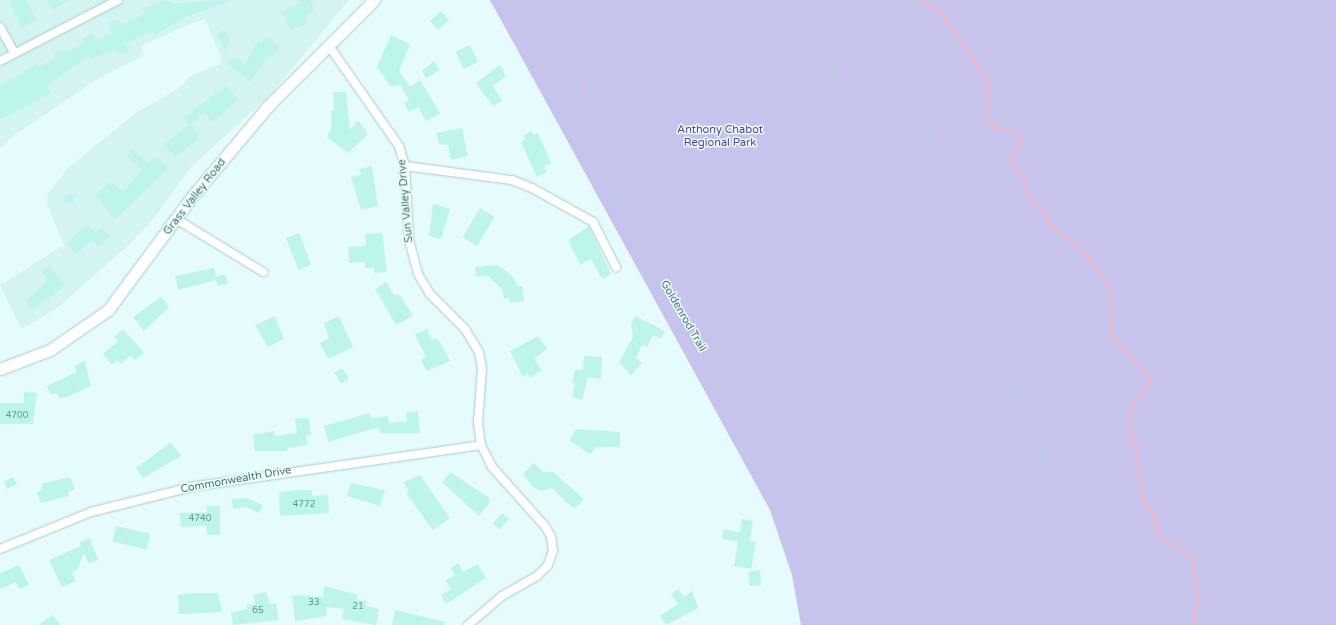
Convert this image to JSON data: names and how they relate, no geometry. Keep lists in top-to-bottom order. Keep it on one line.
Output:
{"streets":{"main road":["Grass Valley Road"],"street":["Sun Valley Drive","Commonwealth Drive"],"path":["Goldenrod Trail"]},"crossings":[["Grass Valley Road","Sun Valley Drive"],["Sun Valley Drive","Commonwealth Drive"]],"parks":["Anthony Chabot Regional Park"],"house_numbers":["4700","4772","4740","33","21","65"]}
